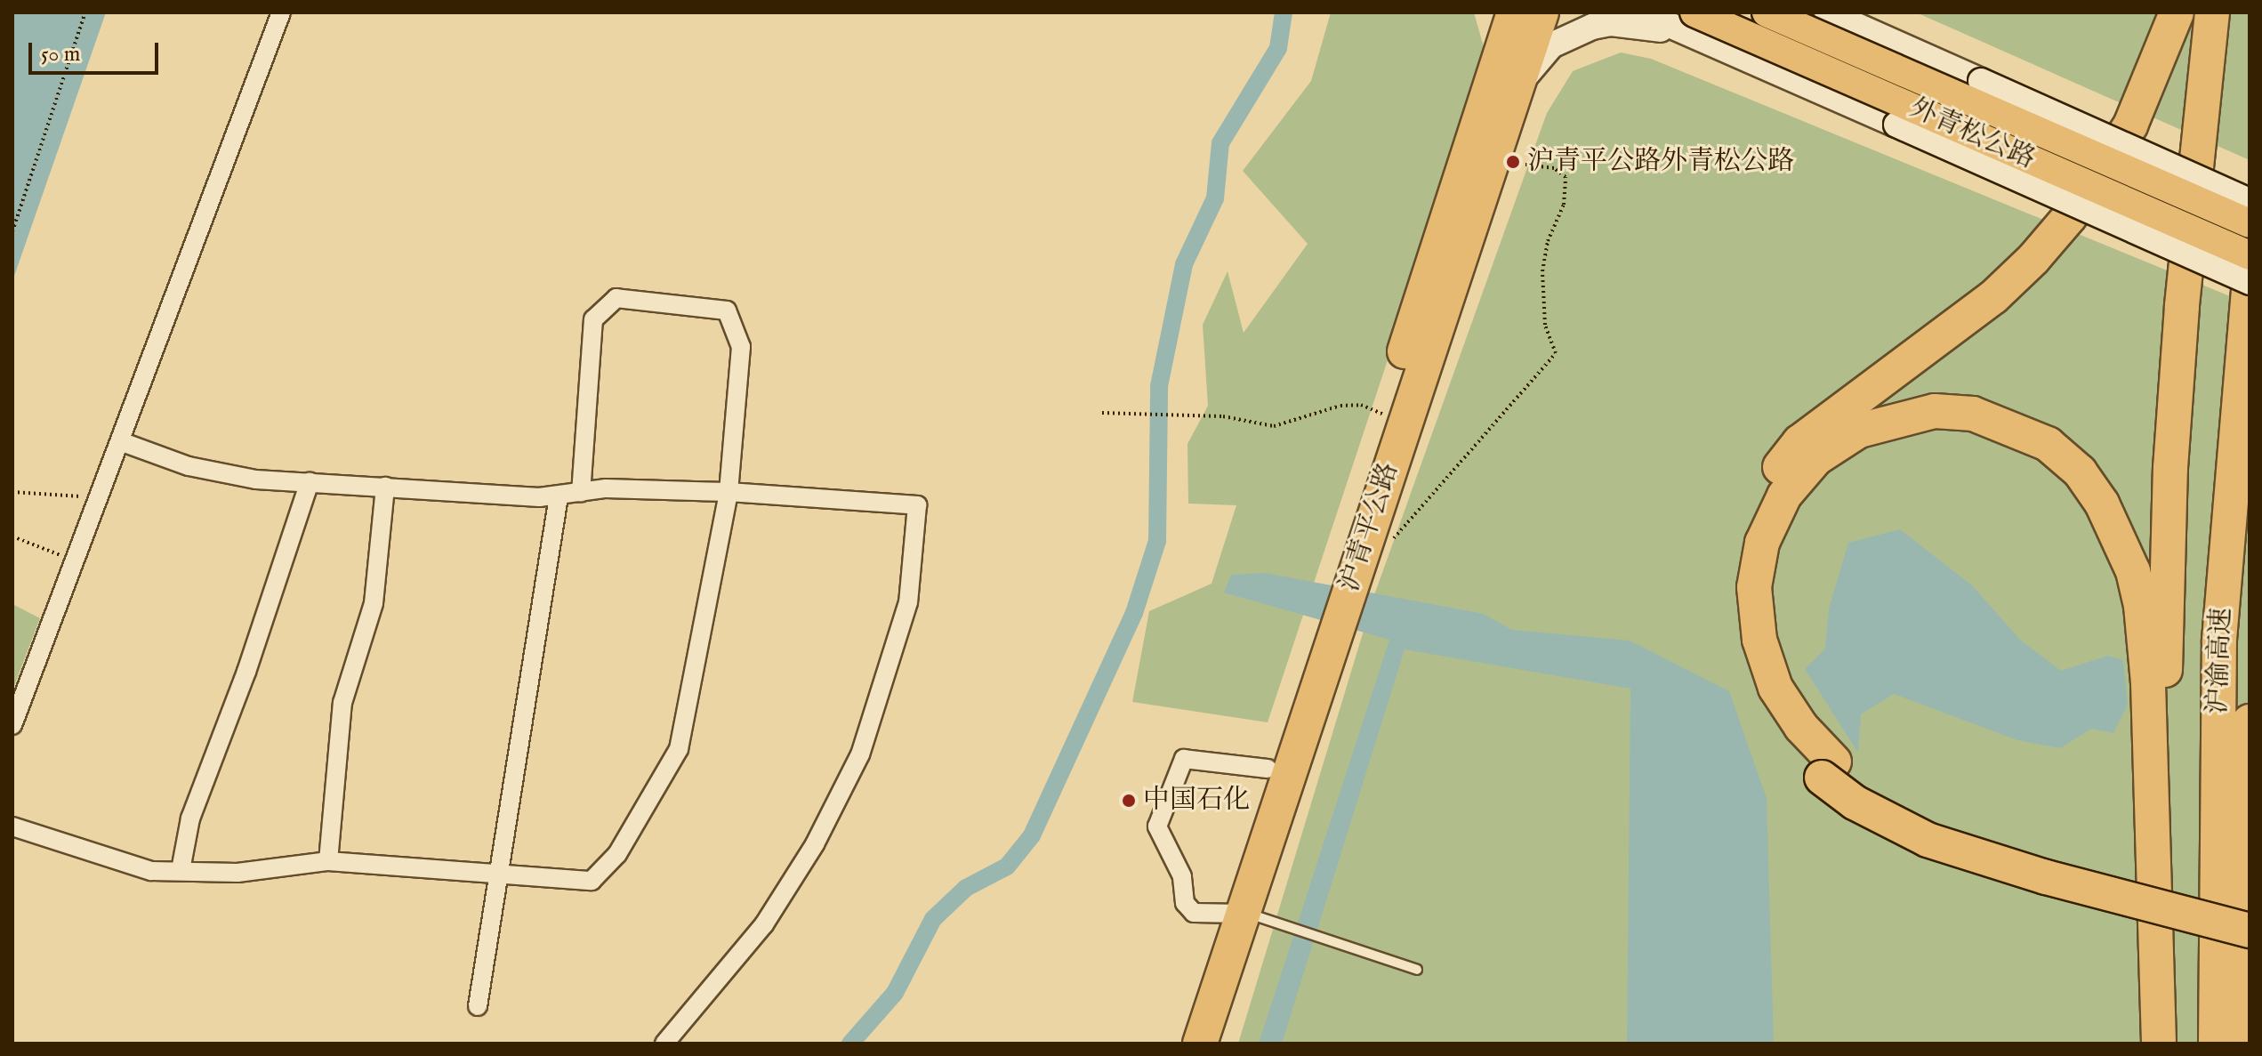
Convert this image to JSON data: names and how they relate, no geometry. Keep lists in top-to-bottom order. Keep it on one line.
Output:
{"streets":{"highway":["沪青平公路","沪渝高速"],"main road":["外青松公路"]},"places":["沪青平公路外青松公路","中国石化"],"scale_bar":"50 m"}
